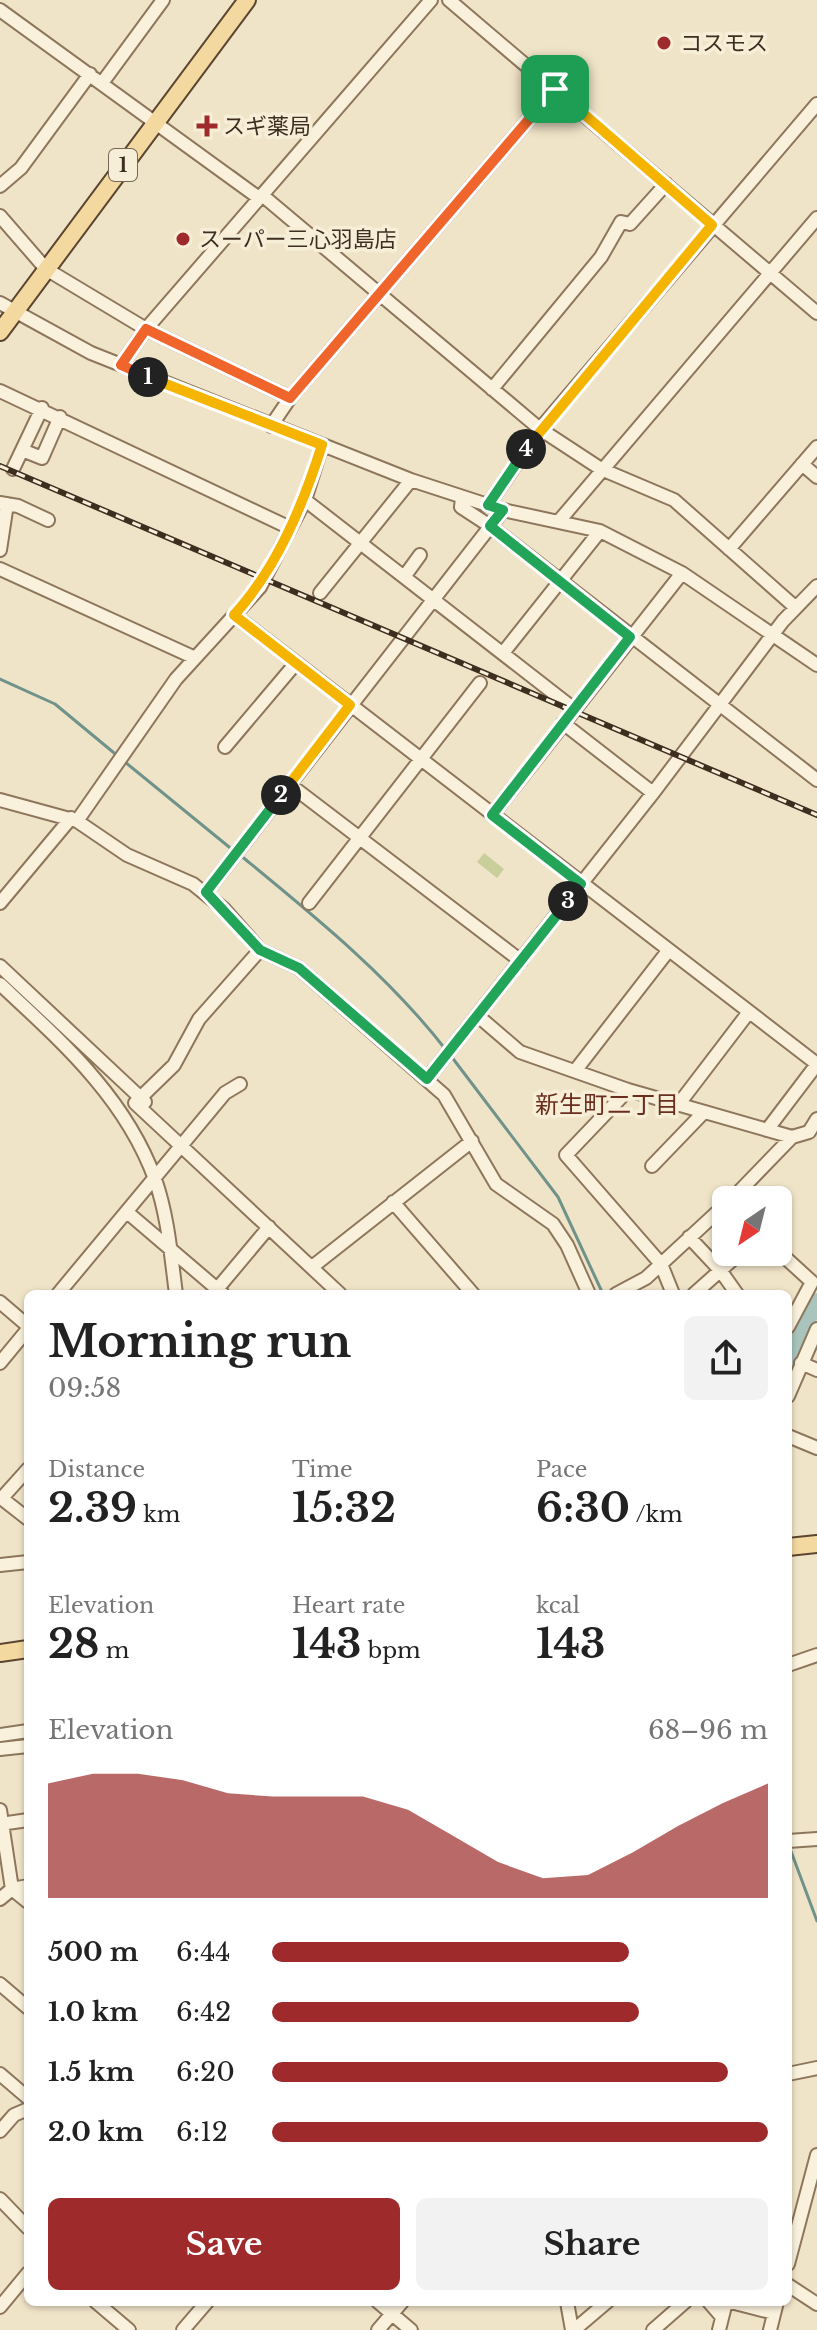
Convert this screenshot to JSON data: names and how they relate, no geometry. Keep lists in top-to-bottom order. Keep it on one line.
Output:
{"streets":{"main road":["1"]},"districts":["新生町二丁目"],"places":{"other":["コスモス","スーパー三心羽島店"],"health":["スギ薬局"]},"north":"bottom left","page":{"pins":["1","4","2","3"],"heading":["Morning run","09:58"],"stats":[["Distance","2.39 km"],["Time","15:32"],["Pace","6:30 /km"],["Elevation","28 m"],["Heart rate","143 bpm"],["kcal","143"]],"chart":["Elevation","68–96 m"],"list":[{"name":"500 m","note":"6:44"},{"name":"1.0 km","note":"6:42"},{"name":"1.5 km","note":"6:20"},{"name":"2.0 km","note":"6:12"}],"buttons":["Save","Share"]}}
